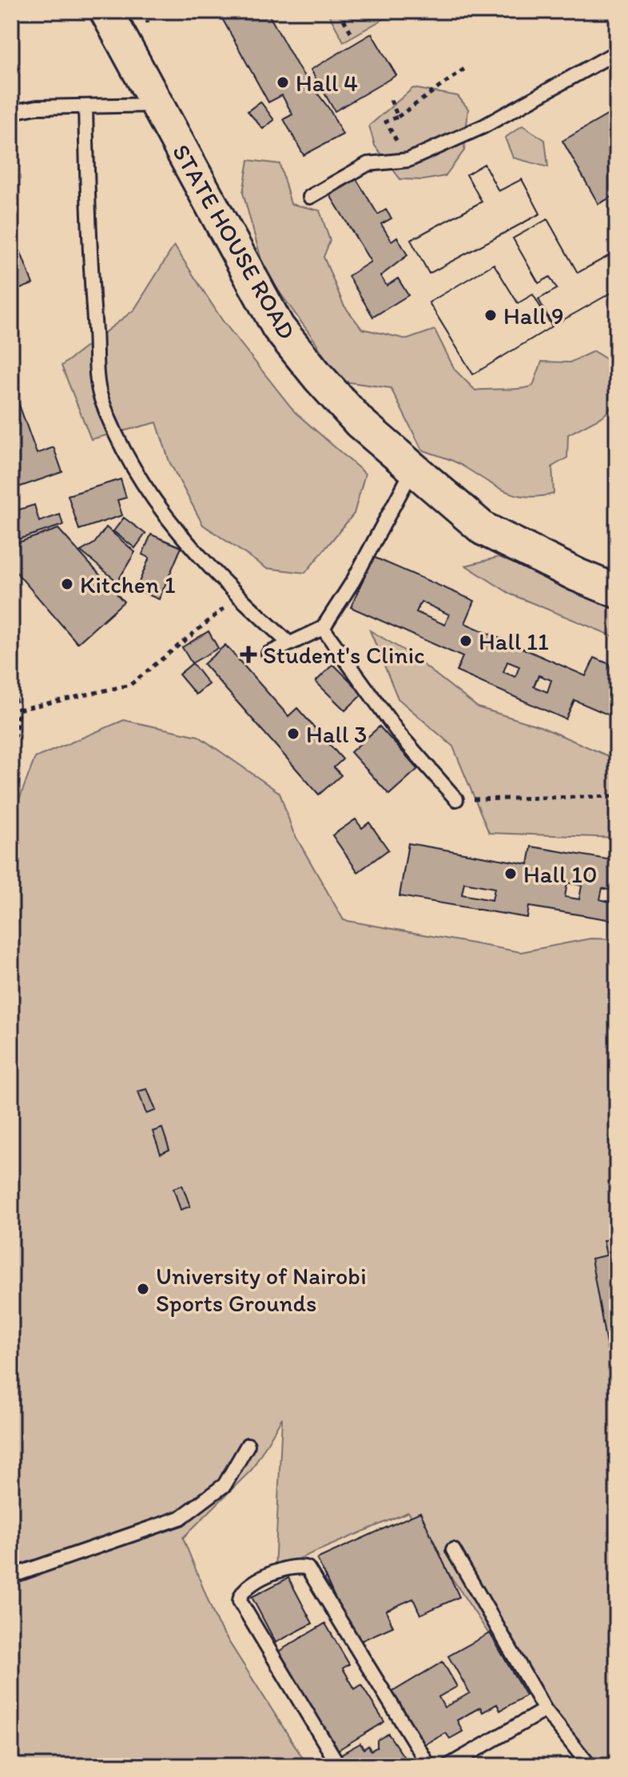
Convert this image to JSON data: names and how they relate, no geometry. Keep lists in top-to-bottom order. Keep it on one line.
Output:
{"streets":{"street":["STATE HOUSE ROAD"]},"places":{"other":["Hall 4","Hall 9","Kitchen 1","Hall 11","Hall 3","Hall 10","University of Nairobi Sports Grounds"],"health":["Student's Clinic"]}}
